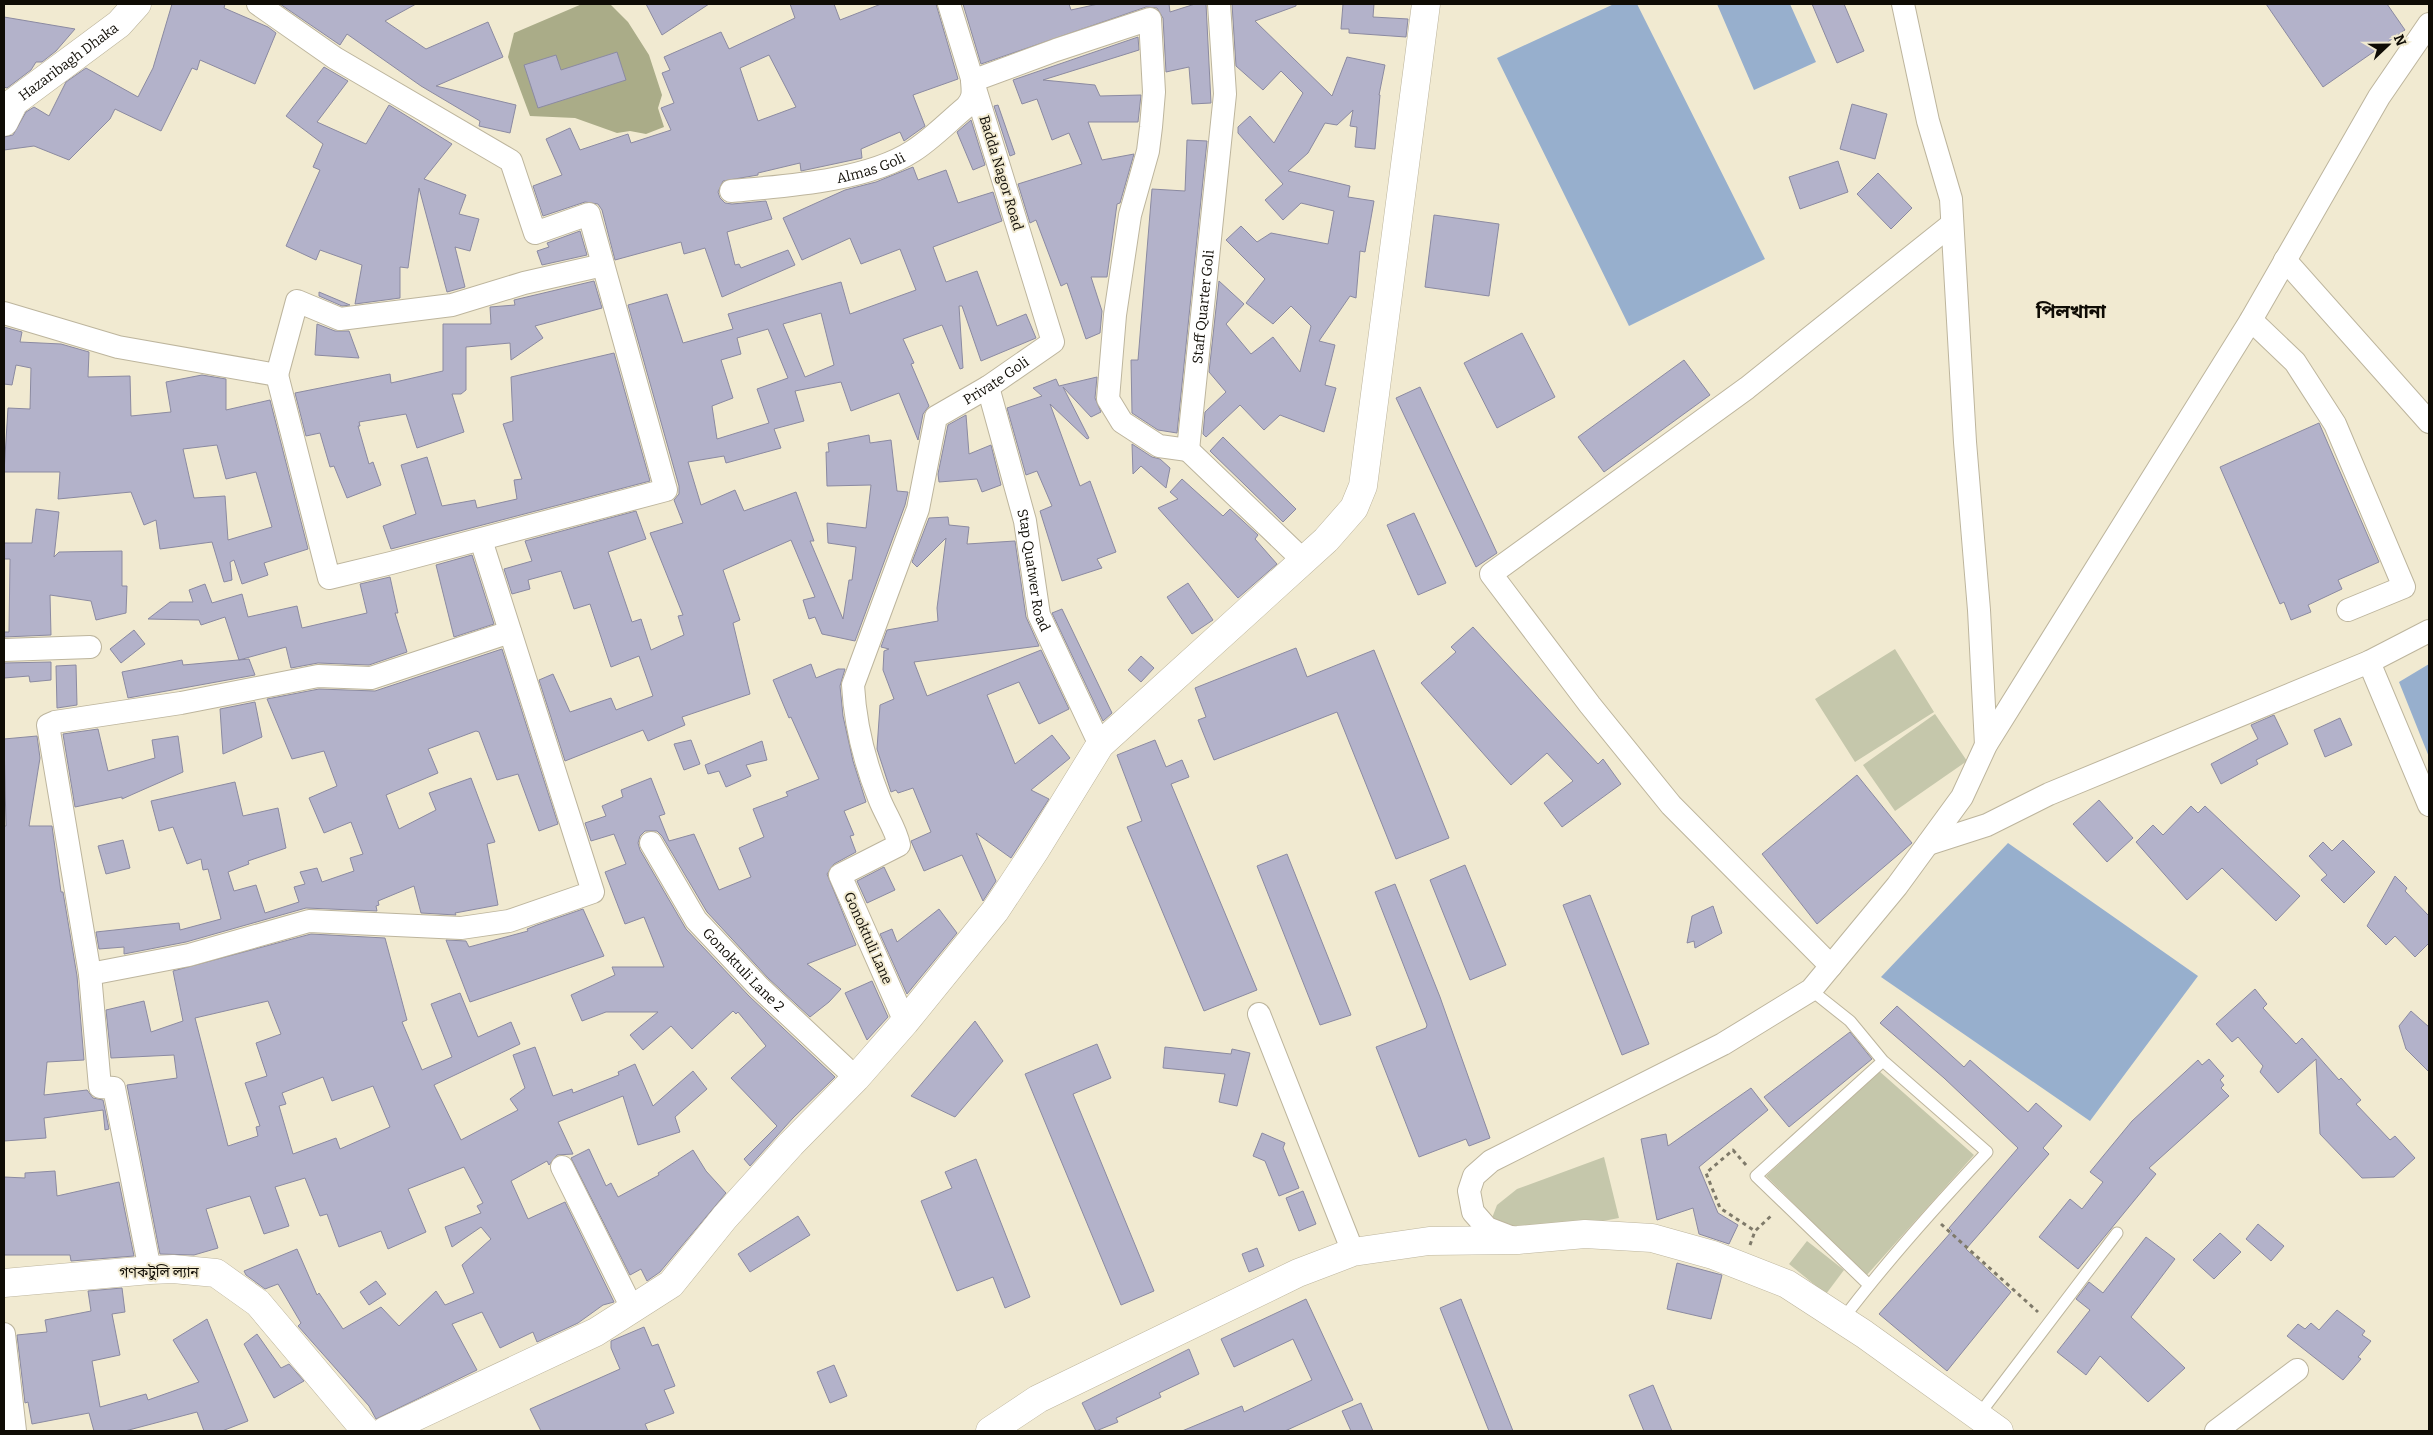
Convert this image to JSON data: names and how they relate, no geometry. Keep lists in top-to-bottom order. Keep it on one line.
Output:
{"streets":{"street":["Hazaribagh Dhaka","Almas Goli","Badda Nagor Road","Staff Quarter Goli","Private Goli","Stap Quatwer Road","Gonoktuli Lane","Gonoktuli Lane 2","গণকটুলি ল্যান"]},"crossings":[["Almas Goli","Badda Nagor Road"],["Badda Nagor Road","Private Goli"],["Private Goli","Stap Quatwer Road"],["Private Goli","Gonoktuli Lane"]],"districts":["পিলখানা"],"north":"right"}
